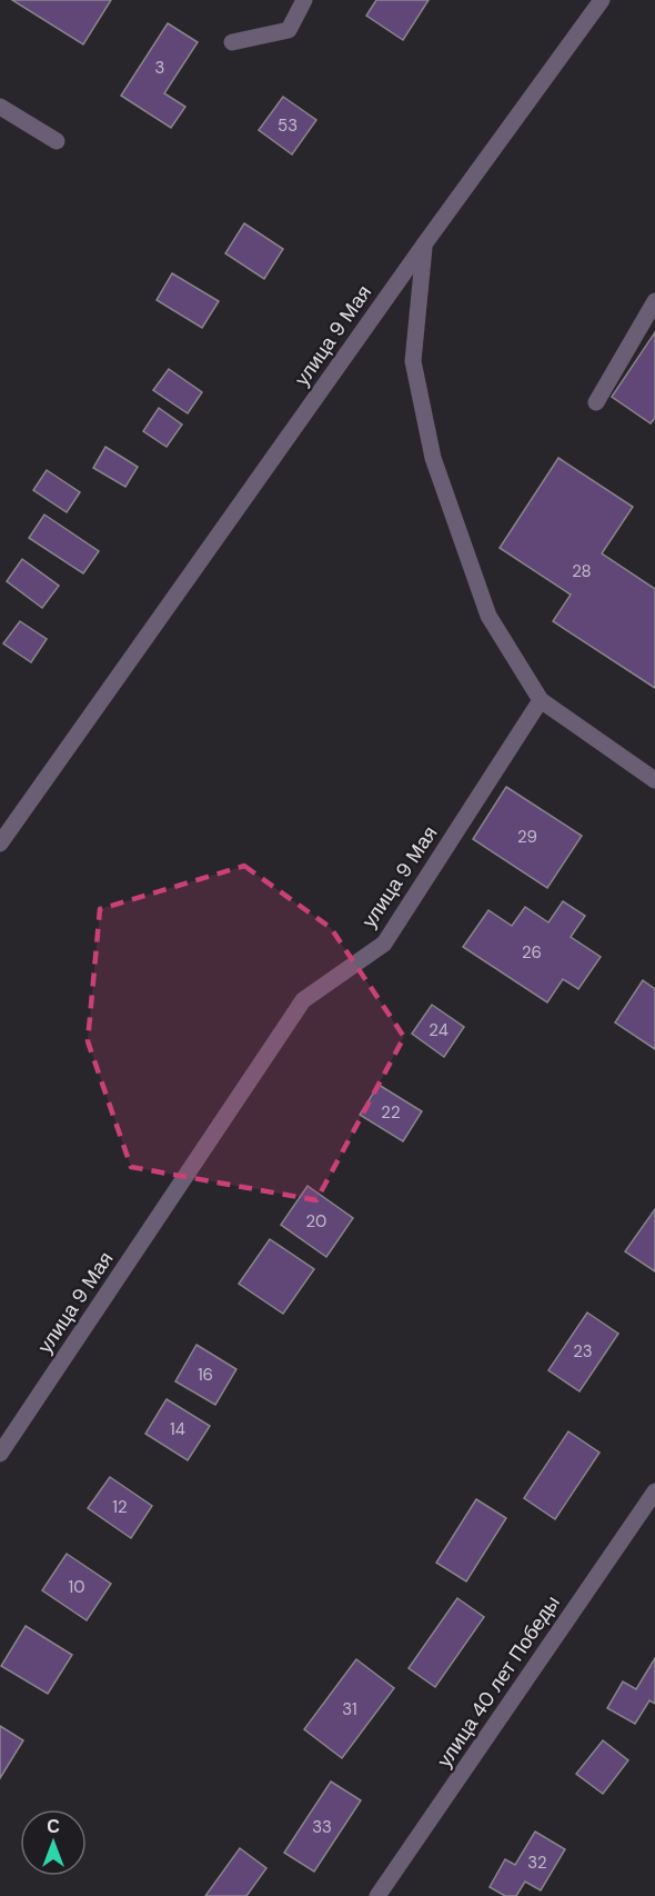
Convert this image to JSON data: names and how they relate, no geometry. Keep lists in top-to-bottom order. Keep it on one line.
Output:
{"streets":{"street":["улица 9 Мая","улица 40 лет Победы"]},"house_numbers":["3","53","28","29","26","24","22","20","23","16","14","12","10","31","33","32"],"north":"top"}
